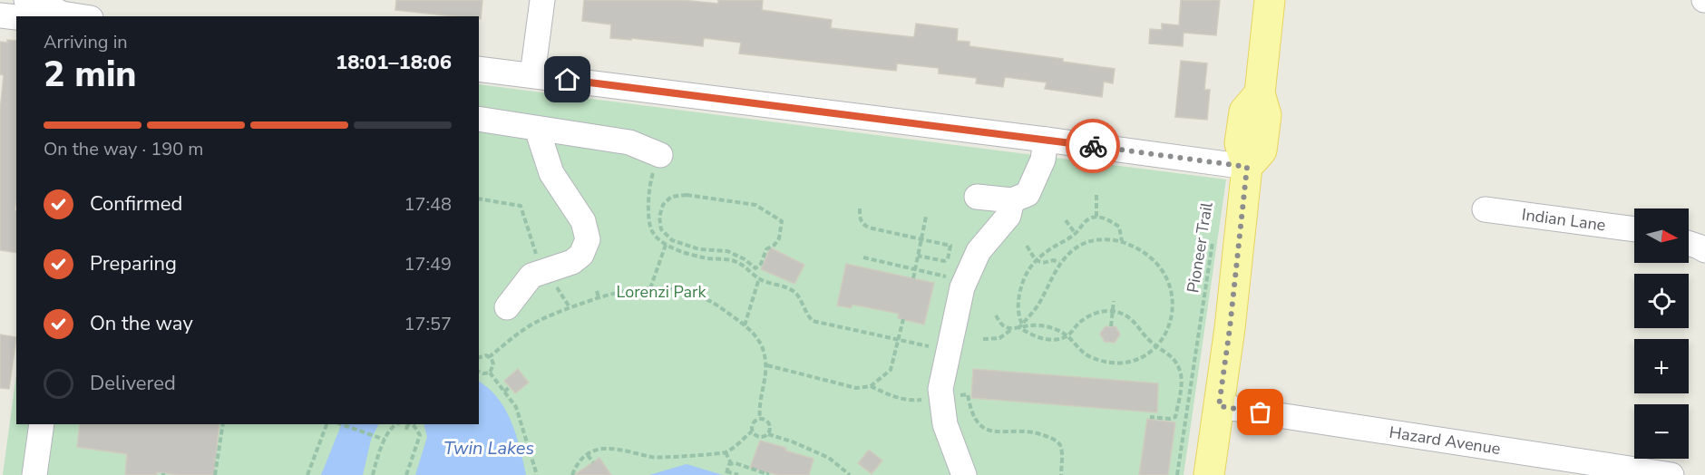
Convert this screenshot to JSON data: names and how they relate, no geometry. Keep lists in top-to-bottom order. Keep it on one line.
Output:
{"streets":{"street":["Indian Lane","Hazard Avenue"],"path":["Pioneer Trail"]},"water":["Twin Lakes"],"parks":["Lorenzi Park"],"north":"right","page":{"heading":["2 min","Arriving in","18:01–18:06"],"bar":"On the way · 190 m","list":[["Confirmed","17:48"],["Preparing","17:49"],["On the way","17:57"],"Delivered"],"map_buttons":["+","−"]}}
